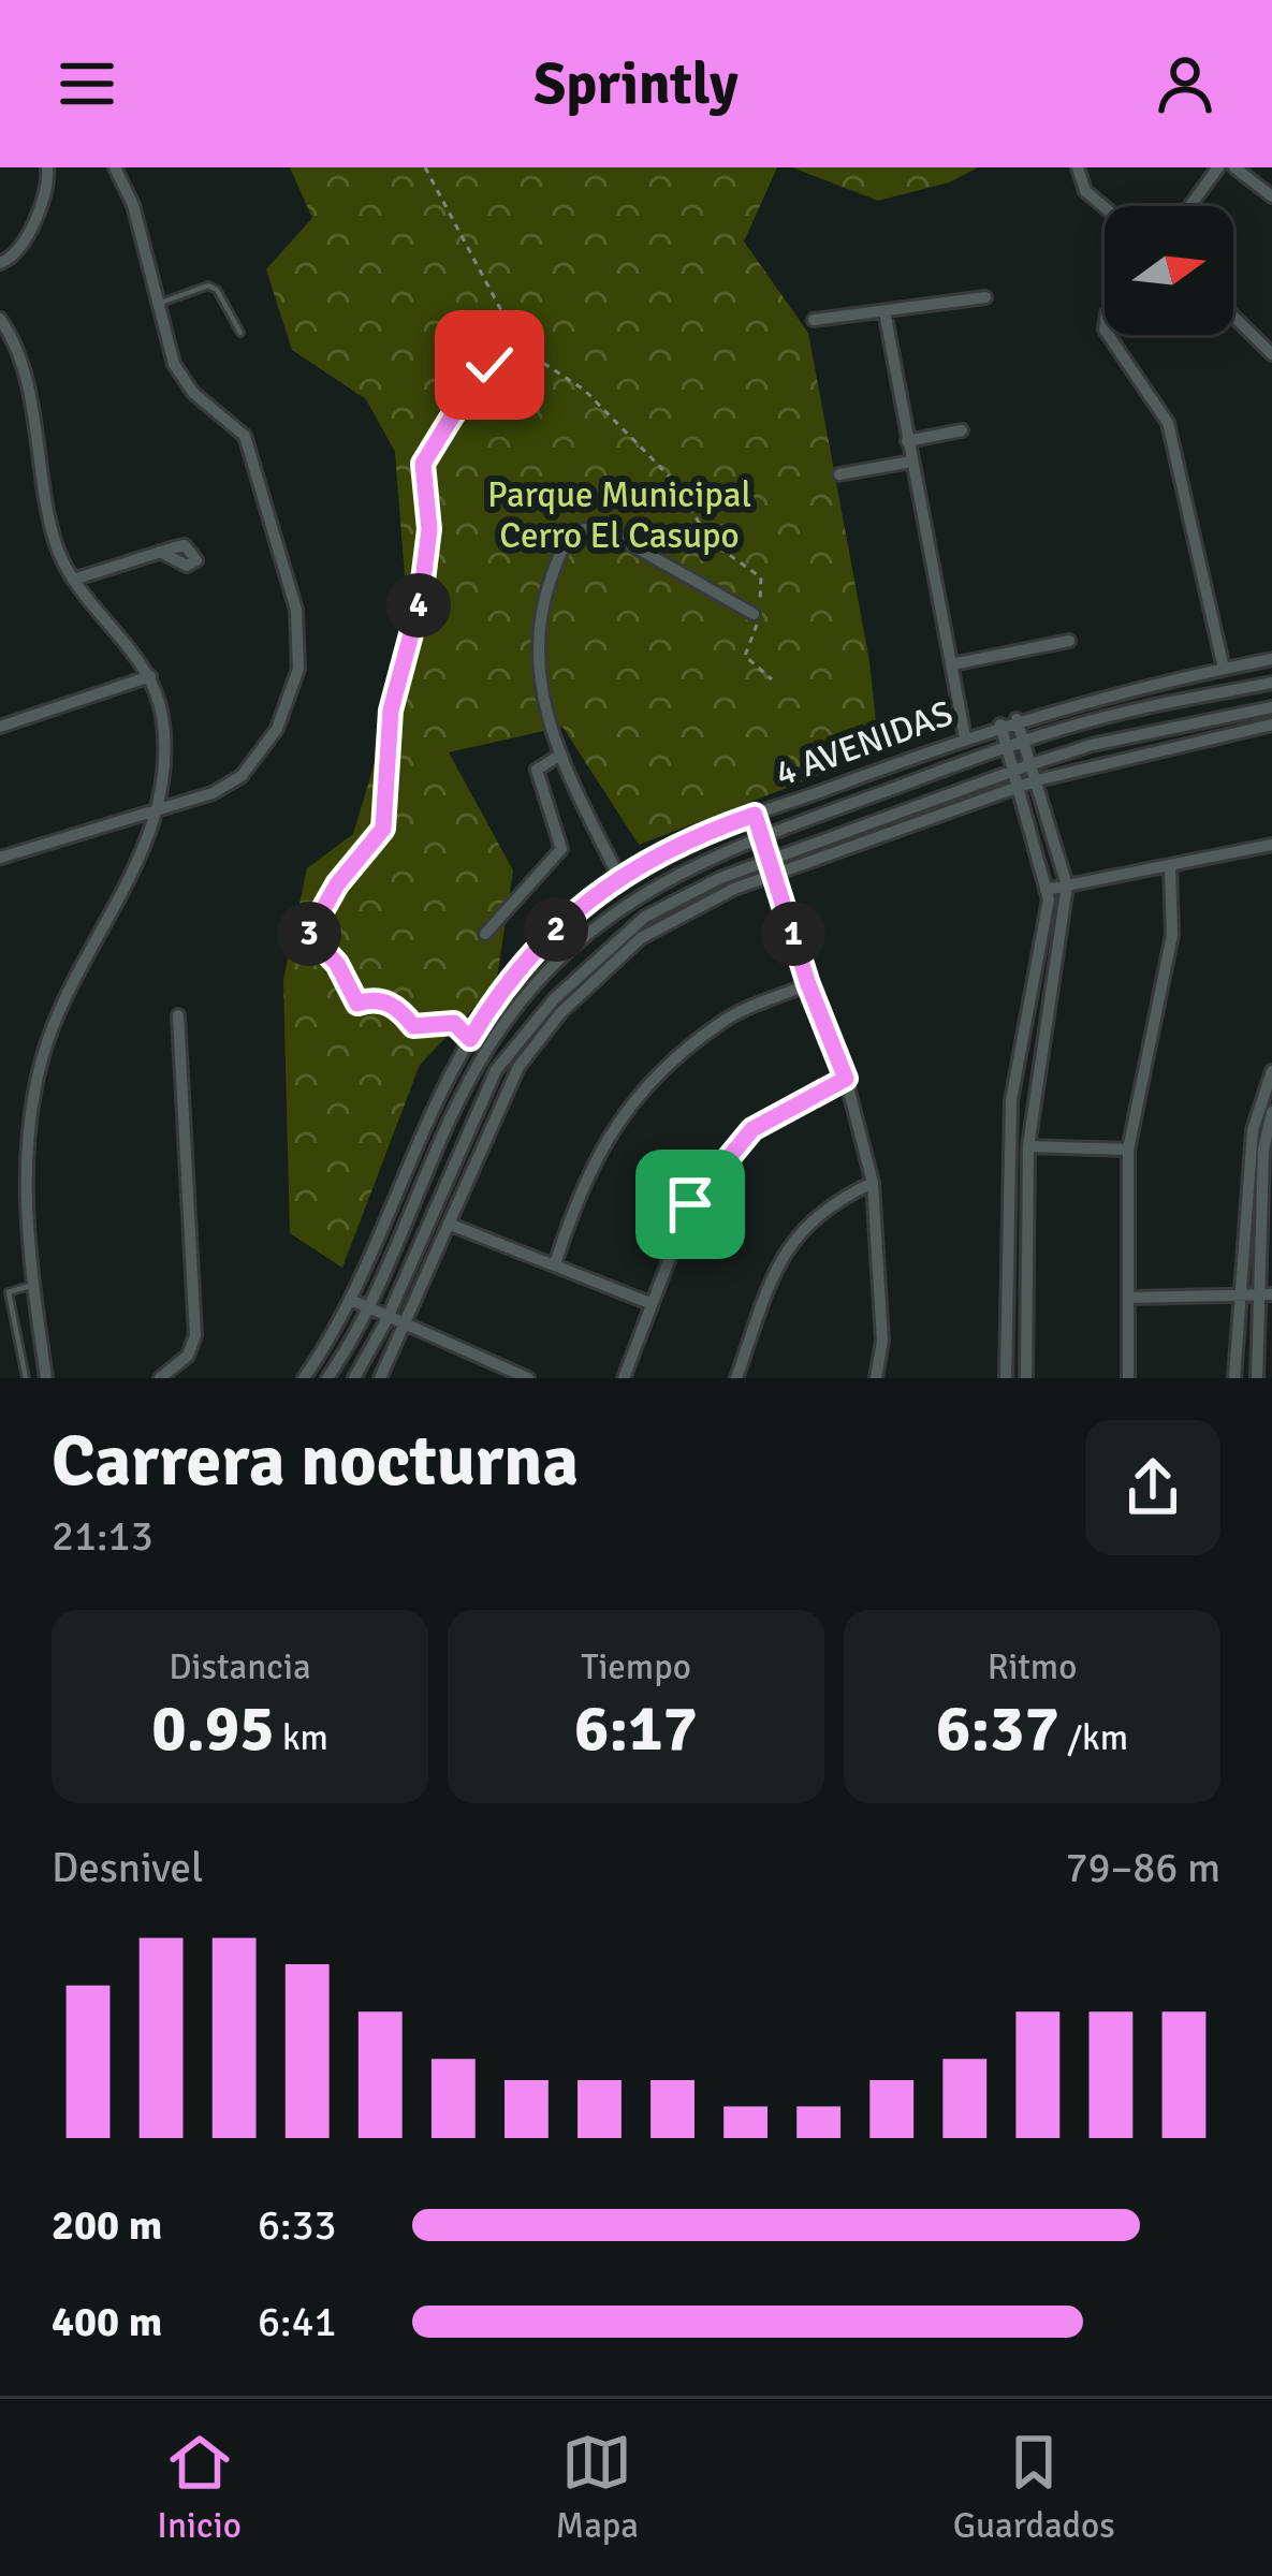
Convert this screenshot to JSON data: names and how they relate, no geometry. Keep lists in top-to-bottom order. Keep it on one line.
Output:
{"streets":{"street":["4 AVENIDAS"]},"parks":["Parque Municipal Cerro El Casupo"],"north":"right","page":{"header":"Sprintly","pins":["4","2","1","3"],"heading":["Carrera nocturna","21:13"],"stats":[["Distancia","0.95 km"],["Tiempo","6:17"],["Ritmo","6:37 /km"]],"chart":["Desnivel","79–86 m"],"list":[{"name":"200 m","note":"6:33"},{"name":"400 m","note":"6:41"}],"tabs":["Inicio","Mapa","Guardados"]}}
